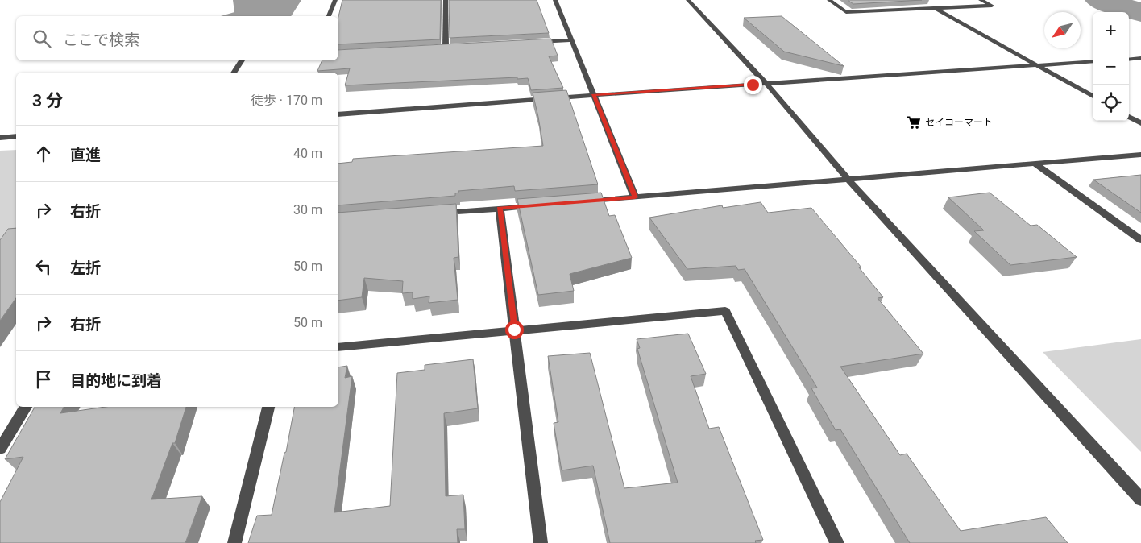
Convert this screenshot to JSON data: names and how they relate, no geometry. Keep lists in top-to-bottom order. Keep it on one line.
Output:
{"places":{"supermarket":["セイコーマート"]},"north":"bottom left","page":{"map_buttons":["+","−"],"search":"ここで検索","heading":["3 分","徒歩 · 170 m"],"list":[["直進","40 m"],["右折","30 m"],["左折","50 m"],["右折","50 m"],"目的地に到着"]}}
